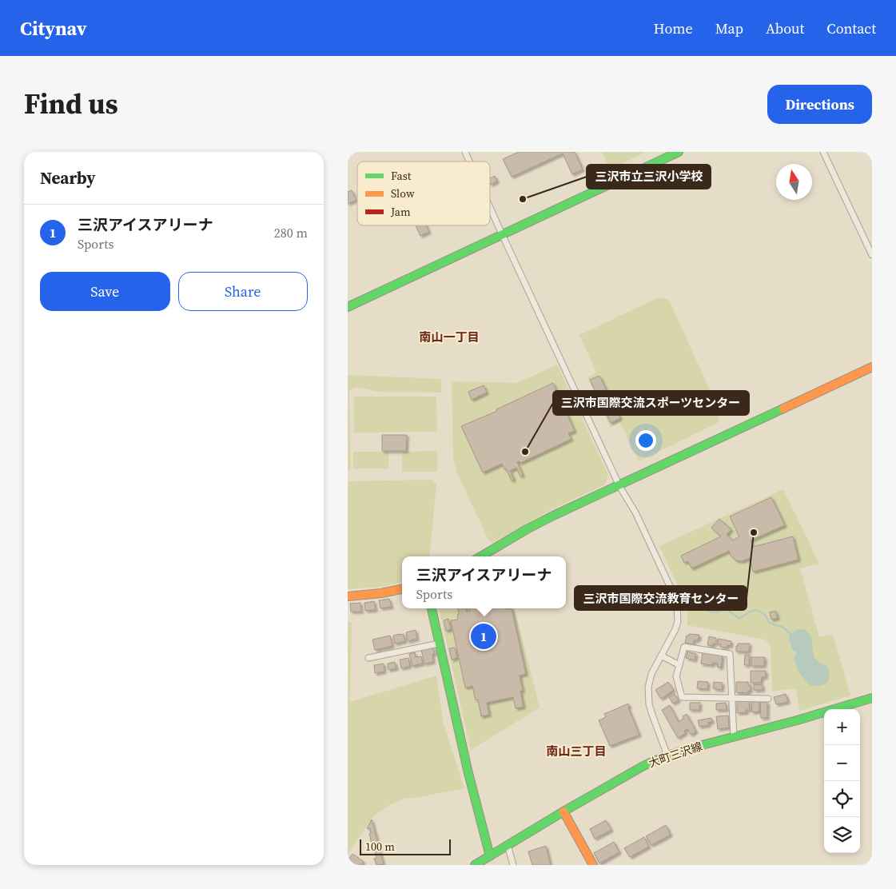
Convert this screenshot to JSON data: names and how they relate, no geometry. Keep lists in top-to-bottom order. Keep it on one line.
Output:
{"streets":{"street":["大町三沢線"]},"districts":["南山一丁目","南山三丁目"],"places":["三沢市立三沢小学校","三沢市国際交流スポーツセンター","三沢市国際交流教育センター"],"legend":["Fast","Slow","Jam"],"scale_bar":"100 m","north":"top","page":{"header":"Citynav","nav":["Home","Map","About","Contact"],"title":"Find us","buttons":["Directions",["Save","Share"]],"heading":"Nearby","list":[{"mark":"1","name":"三沢アイスアリーナ","note":"Sports","value":"280 m"}],"popup":["三沢アイスアリーナ","Sports"],"pins":"1","map_buttons":["+","−"],"scale":"100 m"}}
